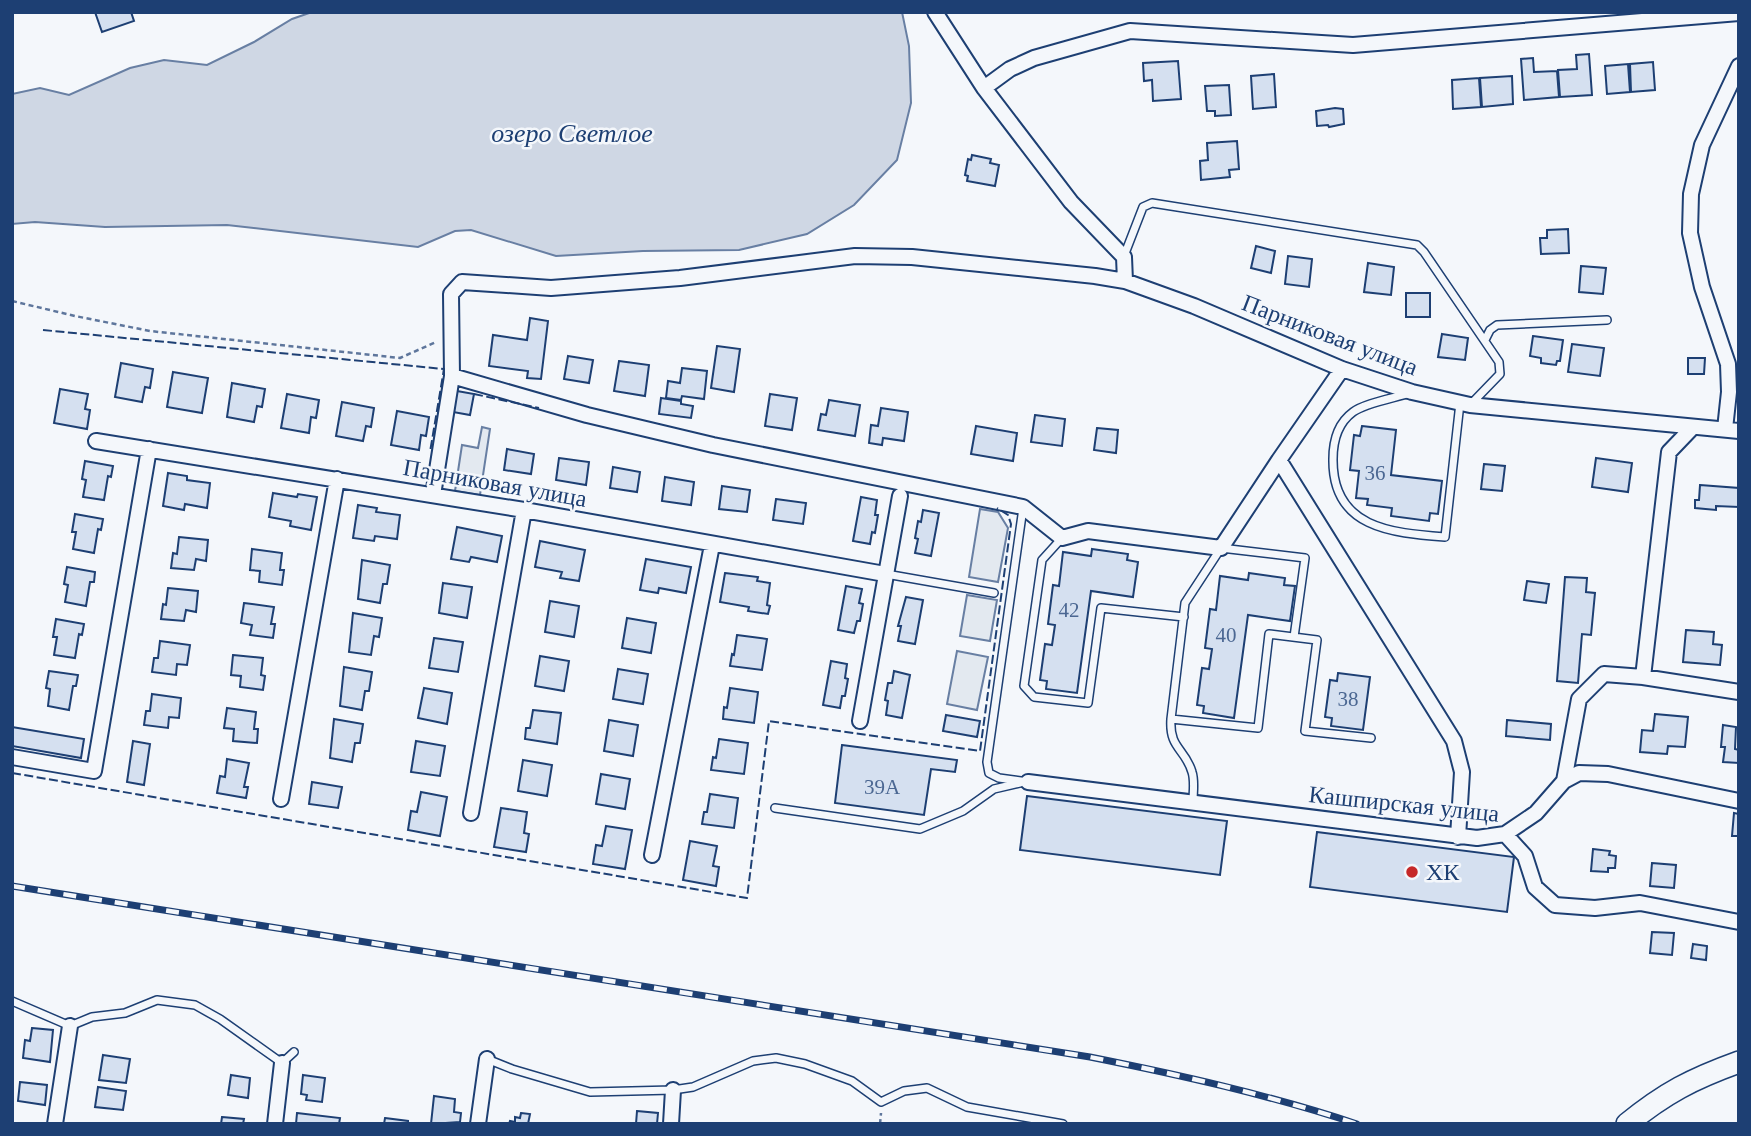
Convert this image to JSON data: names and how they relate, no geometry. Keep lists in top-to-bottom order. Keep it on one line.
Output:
{"streets":{"street":["Парниковая улица","Кашпирская улица"]},"water":["озеро Светлое"],"places":["ХК"],"house_numbers":["36","42","40","38","39А"]}
